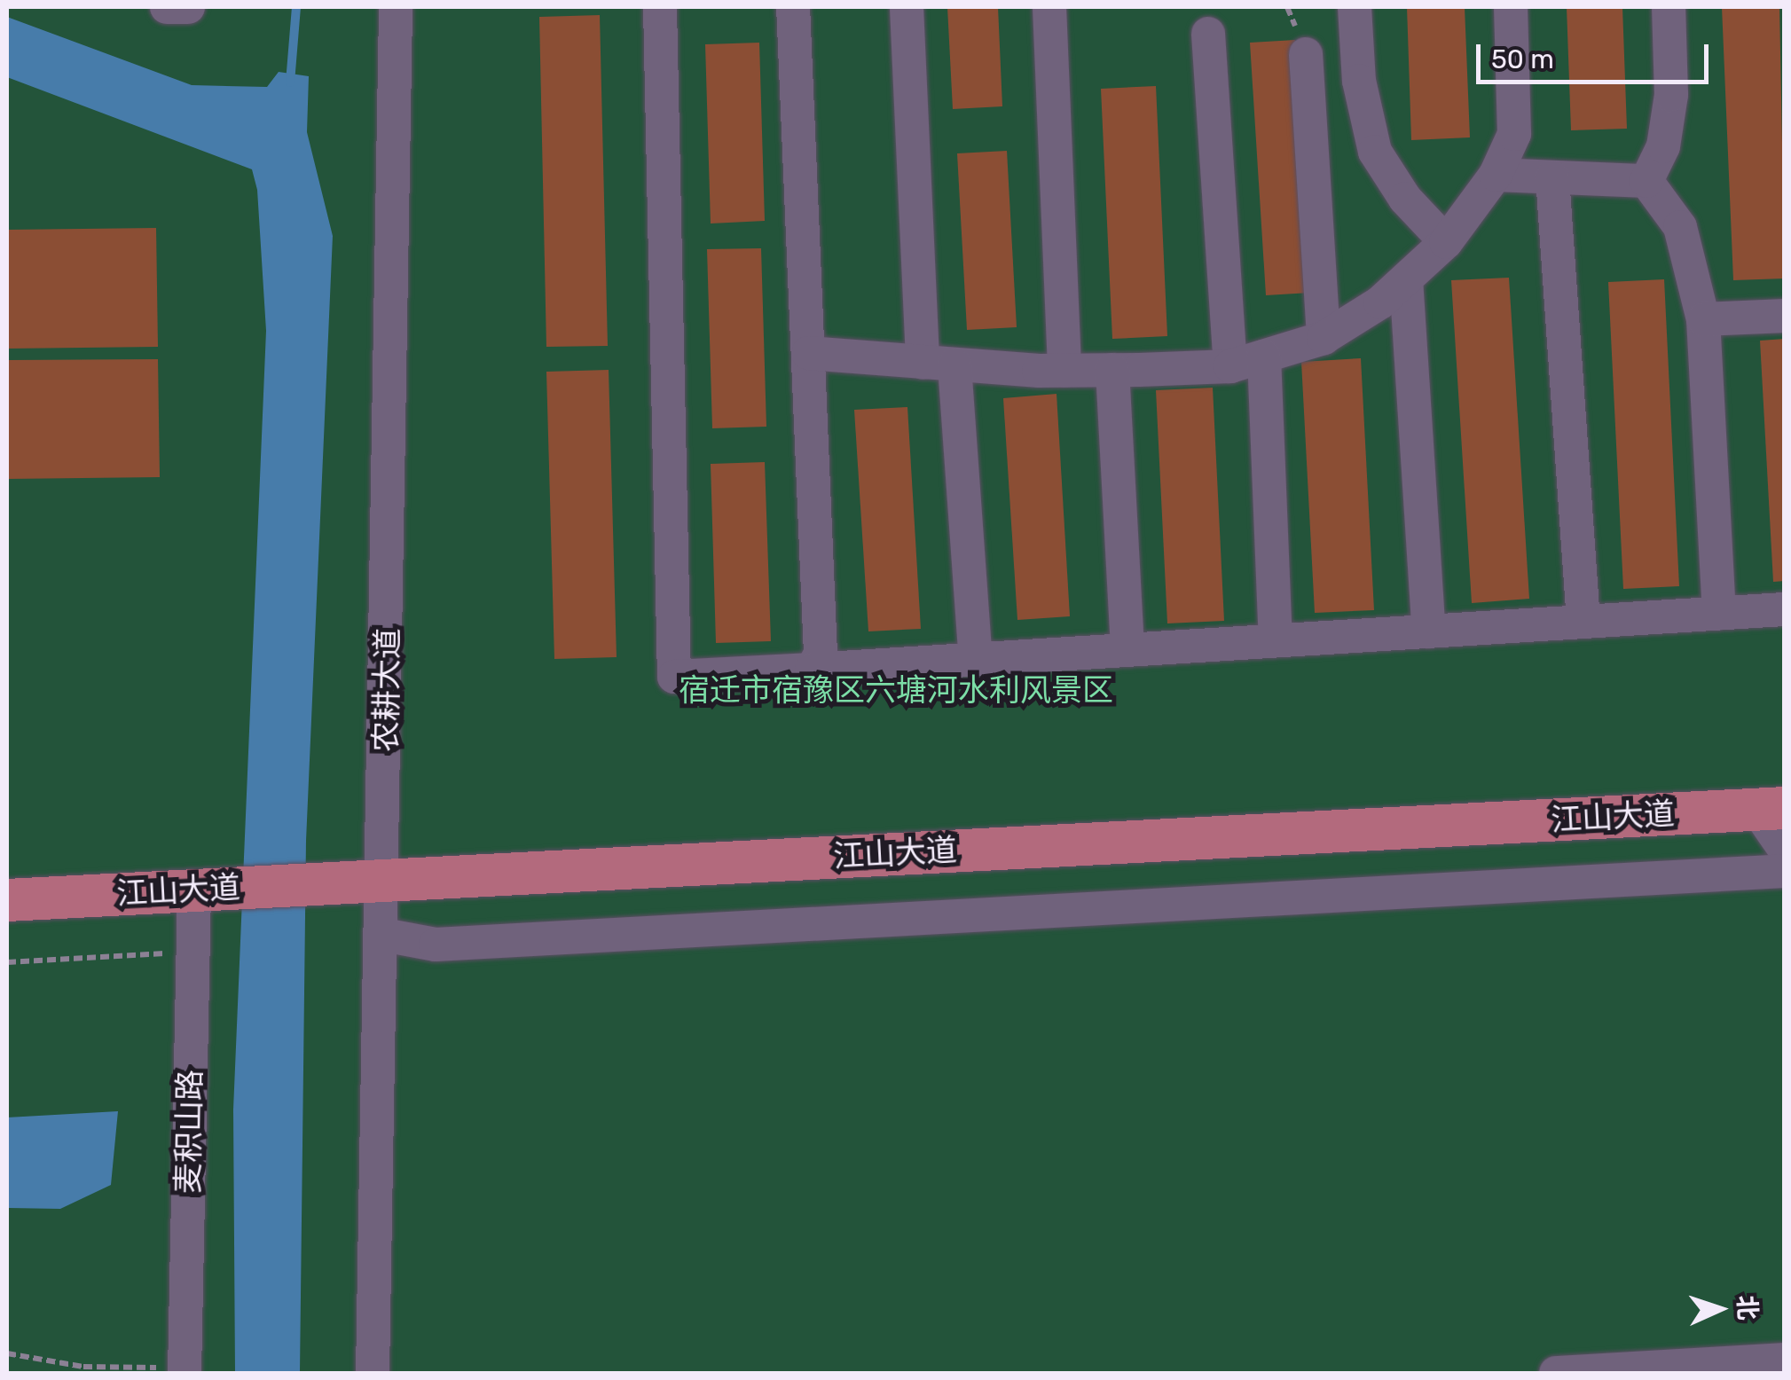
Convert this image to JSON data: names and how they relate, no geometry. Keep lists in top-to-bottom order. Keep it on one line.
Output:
{"streets":{"main road":["江山大道"],"street":["农耕大道","麦积山路"]},"crossings":[["农耕大道","江山大道"],["江山大道","麦积山路"]],"parks":["宿迁市宿豫区六塘河水利风景区"],"scale_bar":"50 m","north":"right"}
